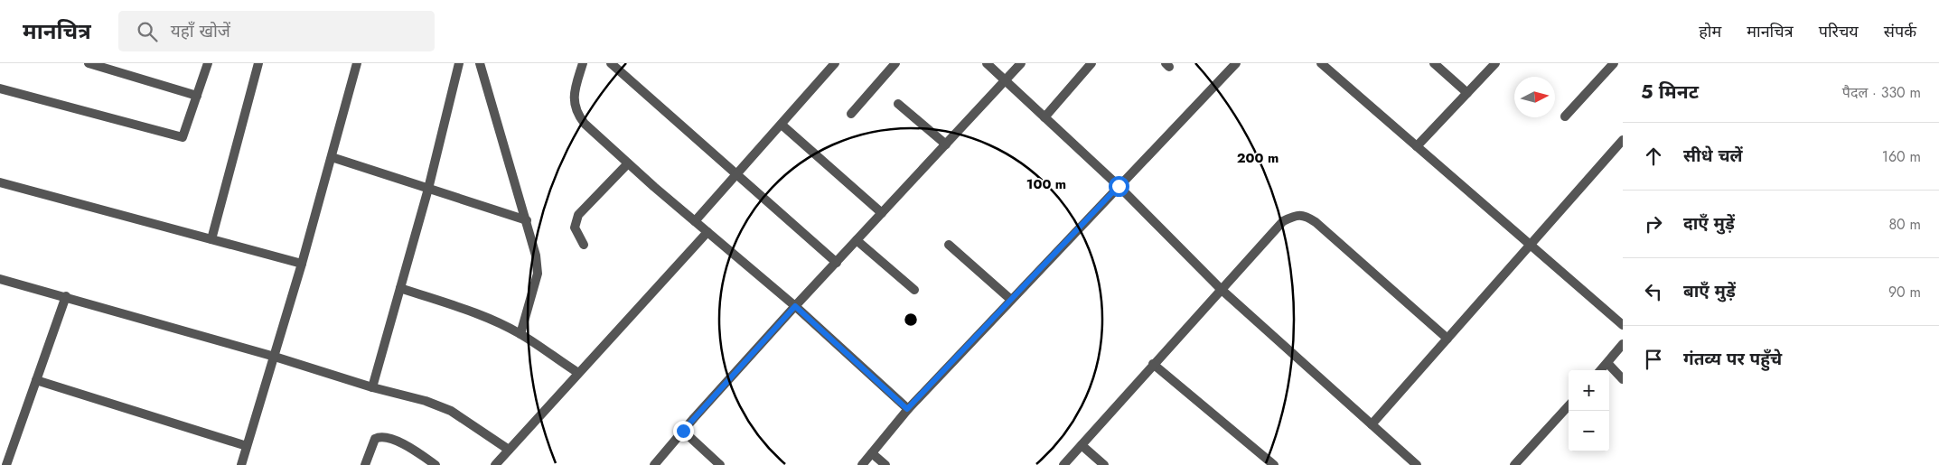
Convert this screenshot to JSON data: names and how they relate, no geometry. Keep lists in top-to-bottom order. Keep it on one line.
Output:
{"north":"right","page":{"header":"मानचित्र","search":"यहाँ खोजें","nav":["होम","मानचित्र","परिचय","संपर्क"],"heading":["5 मिनट","पैदल · 330 m"],"list":[["सीधे चलें","160 m"],["दाएँ मुड़ें","80 m"],["बाएँ मुड़ें","90 m"],"गंतव्य पर पहुँचे"],"map_buttons":["+","−"]},"rings":["200 m","100 m"]}
